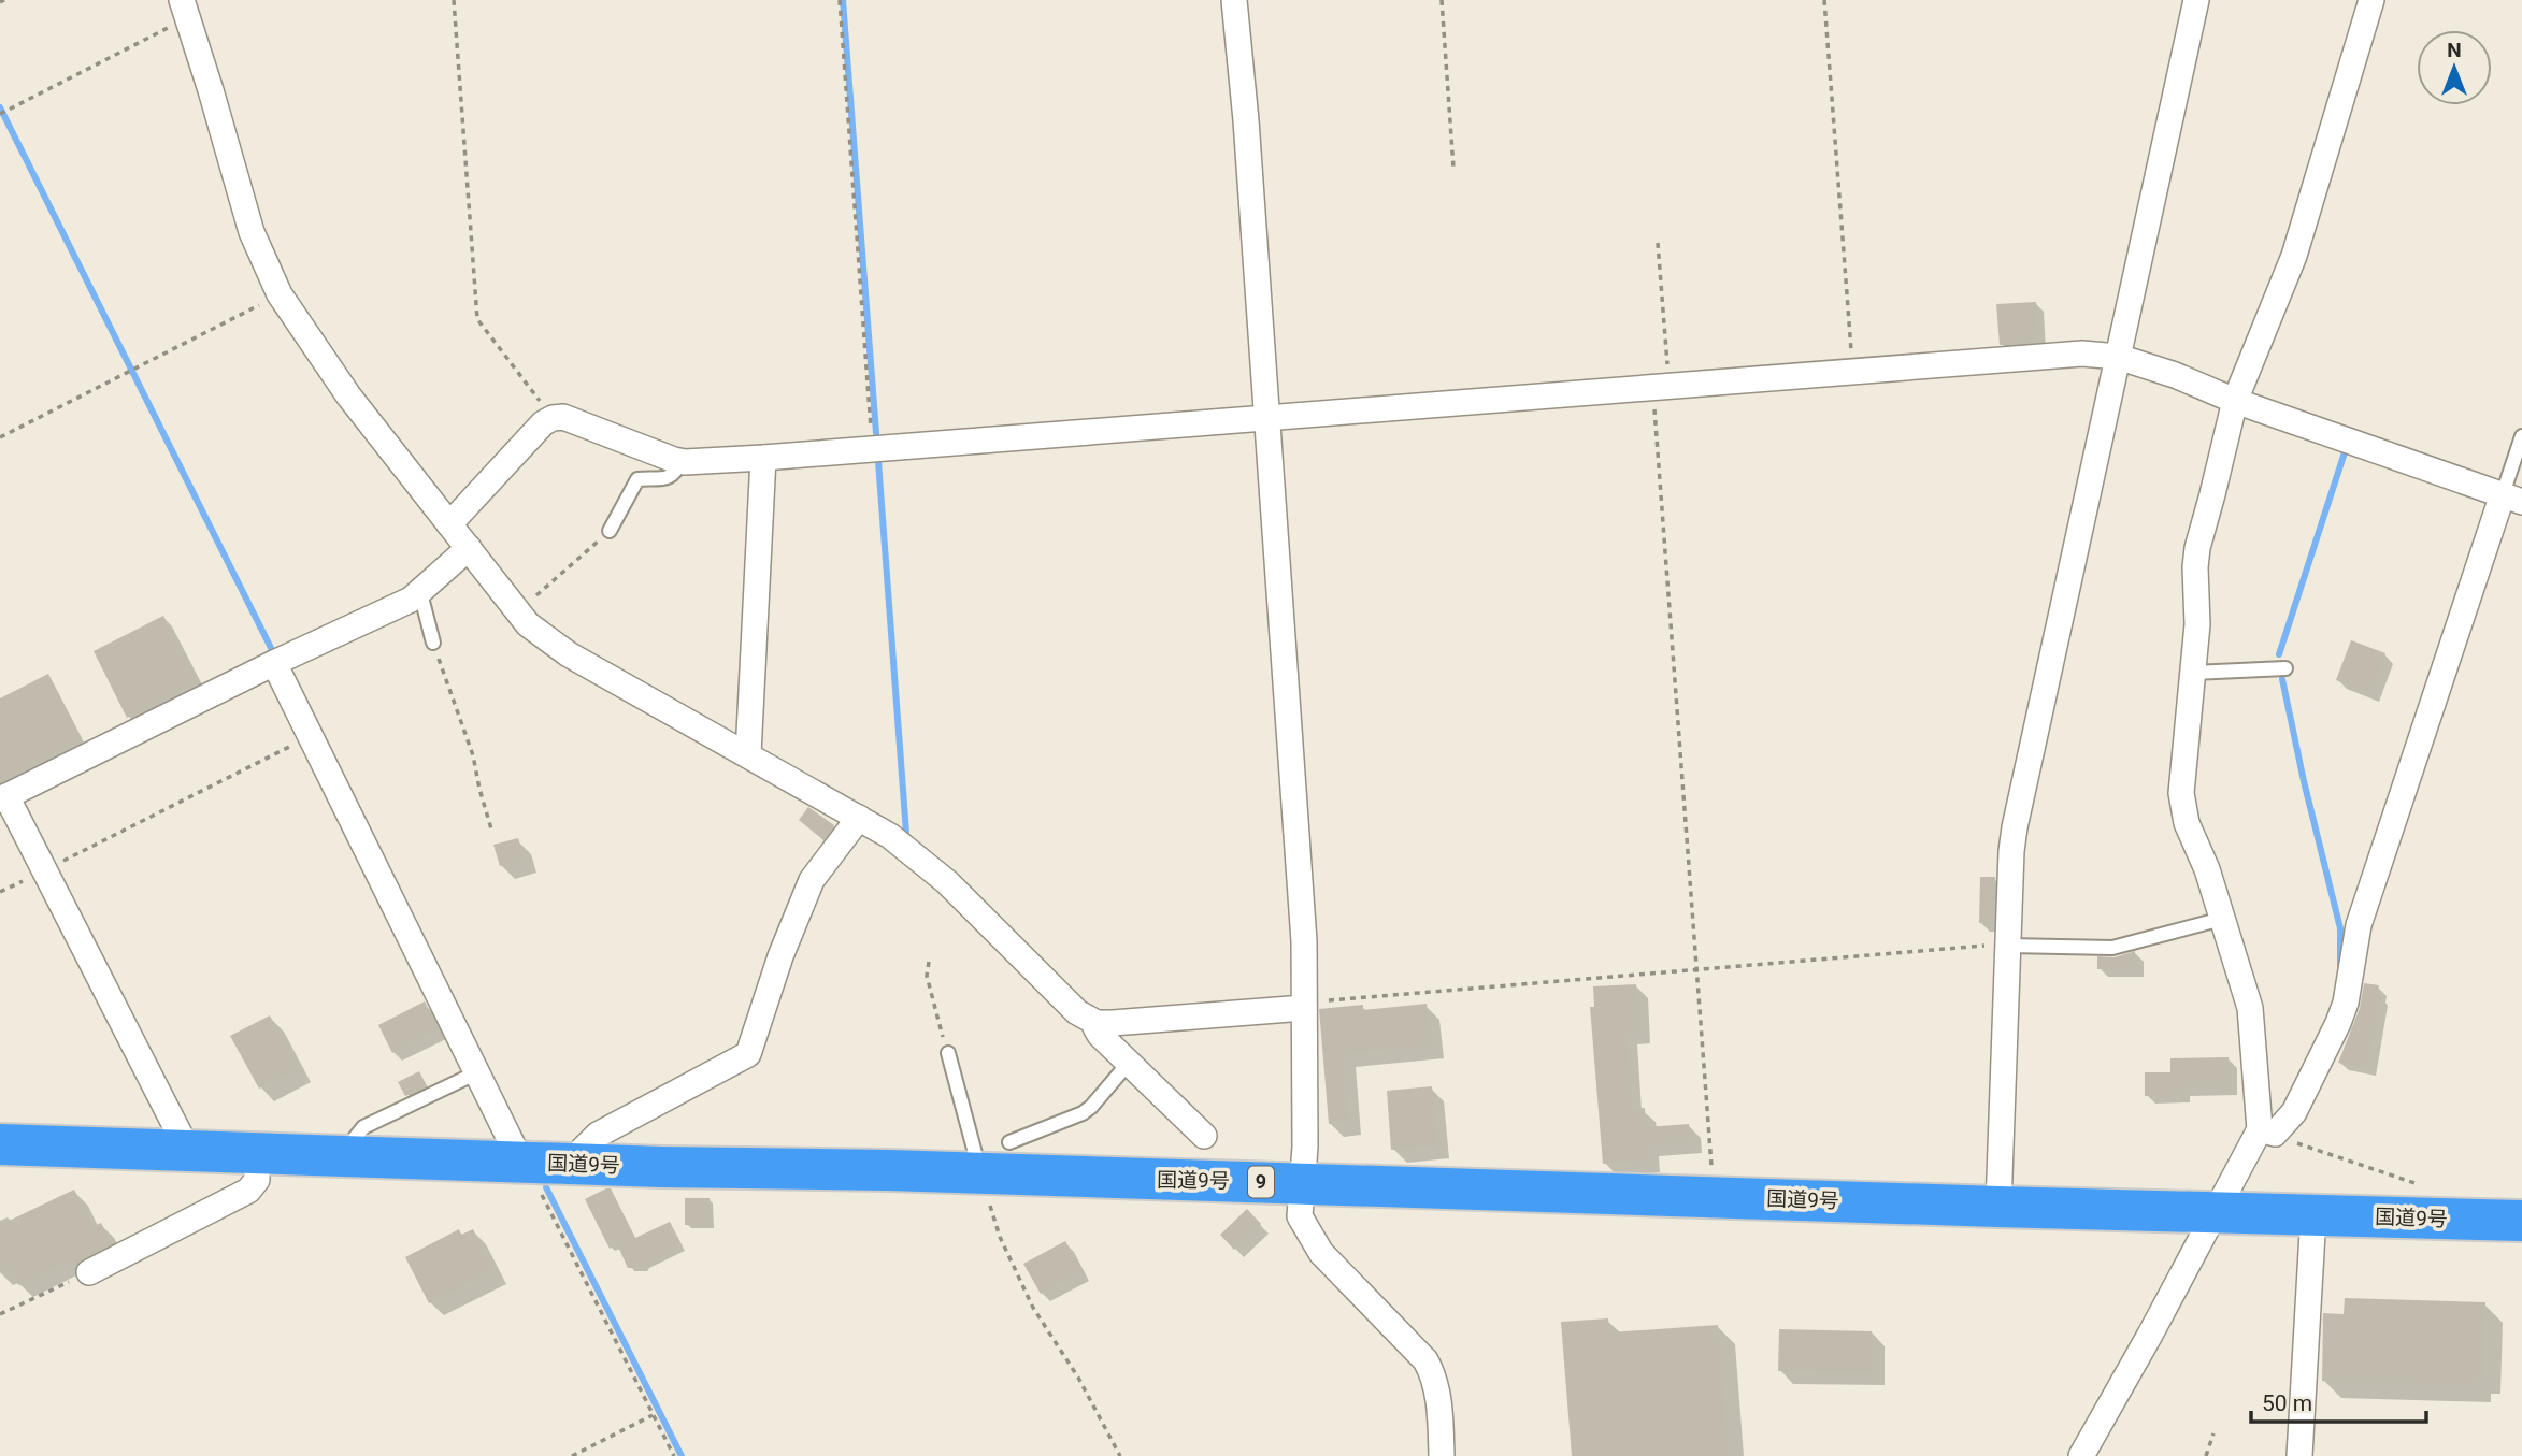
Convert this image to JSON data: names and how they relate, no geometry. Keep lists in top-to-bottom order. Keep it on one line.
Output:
{"streets":{"highway":["国道9号","9"]},"scale_bar":"50 m","north":"top"}
